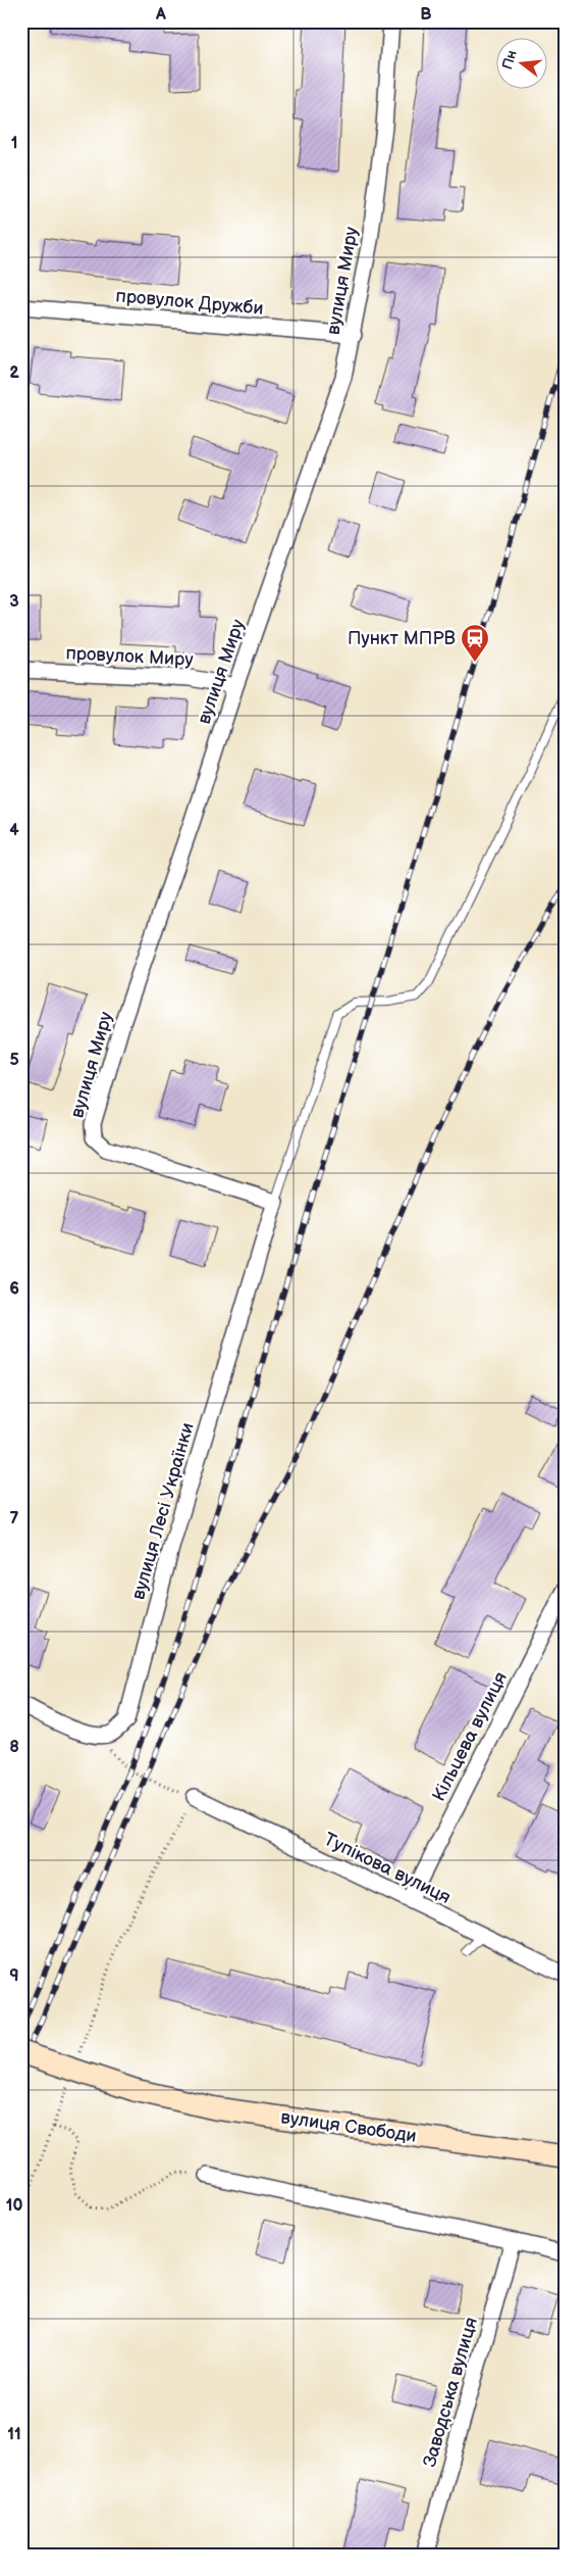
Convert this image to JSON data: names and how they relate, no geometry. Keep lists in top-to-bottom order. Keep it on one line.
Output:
{"streets":{"main road":["вулиця Свободи"],"street":["вулиця Миру","провулок Дружби","провулок Миру","вулиця Лесі Українки","Кільцева вулиця","Тупікова вулиця","Заводська вулиця"]},"crossings":[["вулиця Миру","провулок Дружби"],["вулиця Миру","провулок Миру"],["вулиця Миру","вулиця Лесі Українки"],["Кільцева вулиця","Тупікова вулиця"]],"places":{"station":["Пункт МПРВ"]},"north":"left","grid":{"columns":["A","B"],"rows":["1","2","3","4","5","6","7","8","9","10","11"]}}
